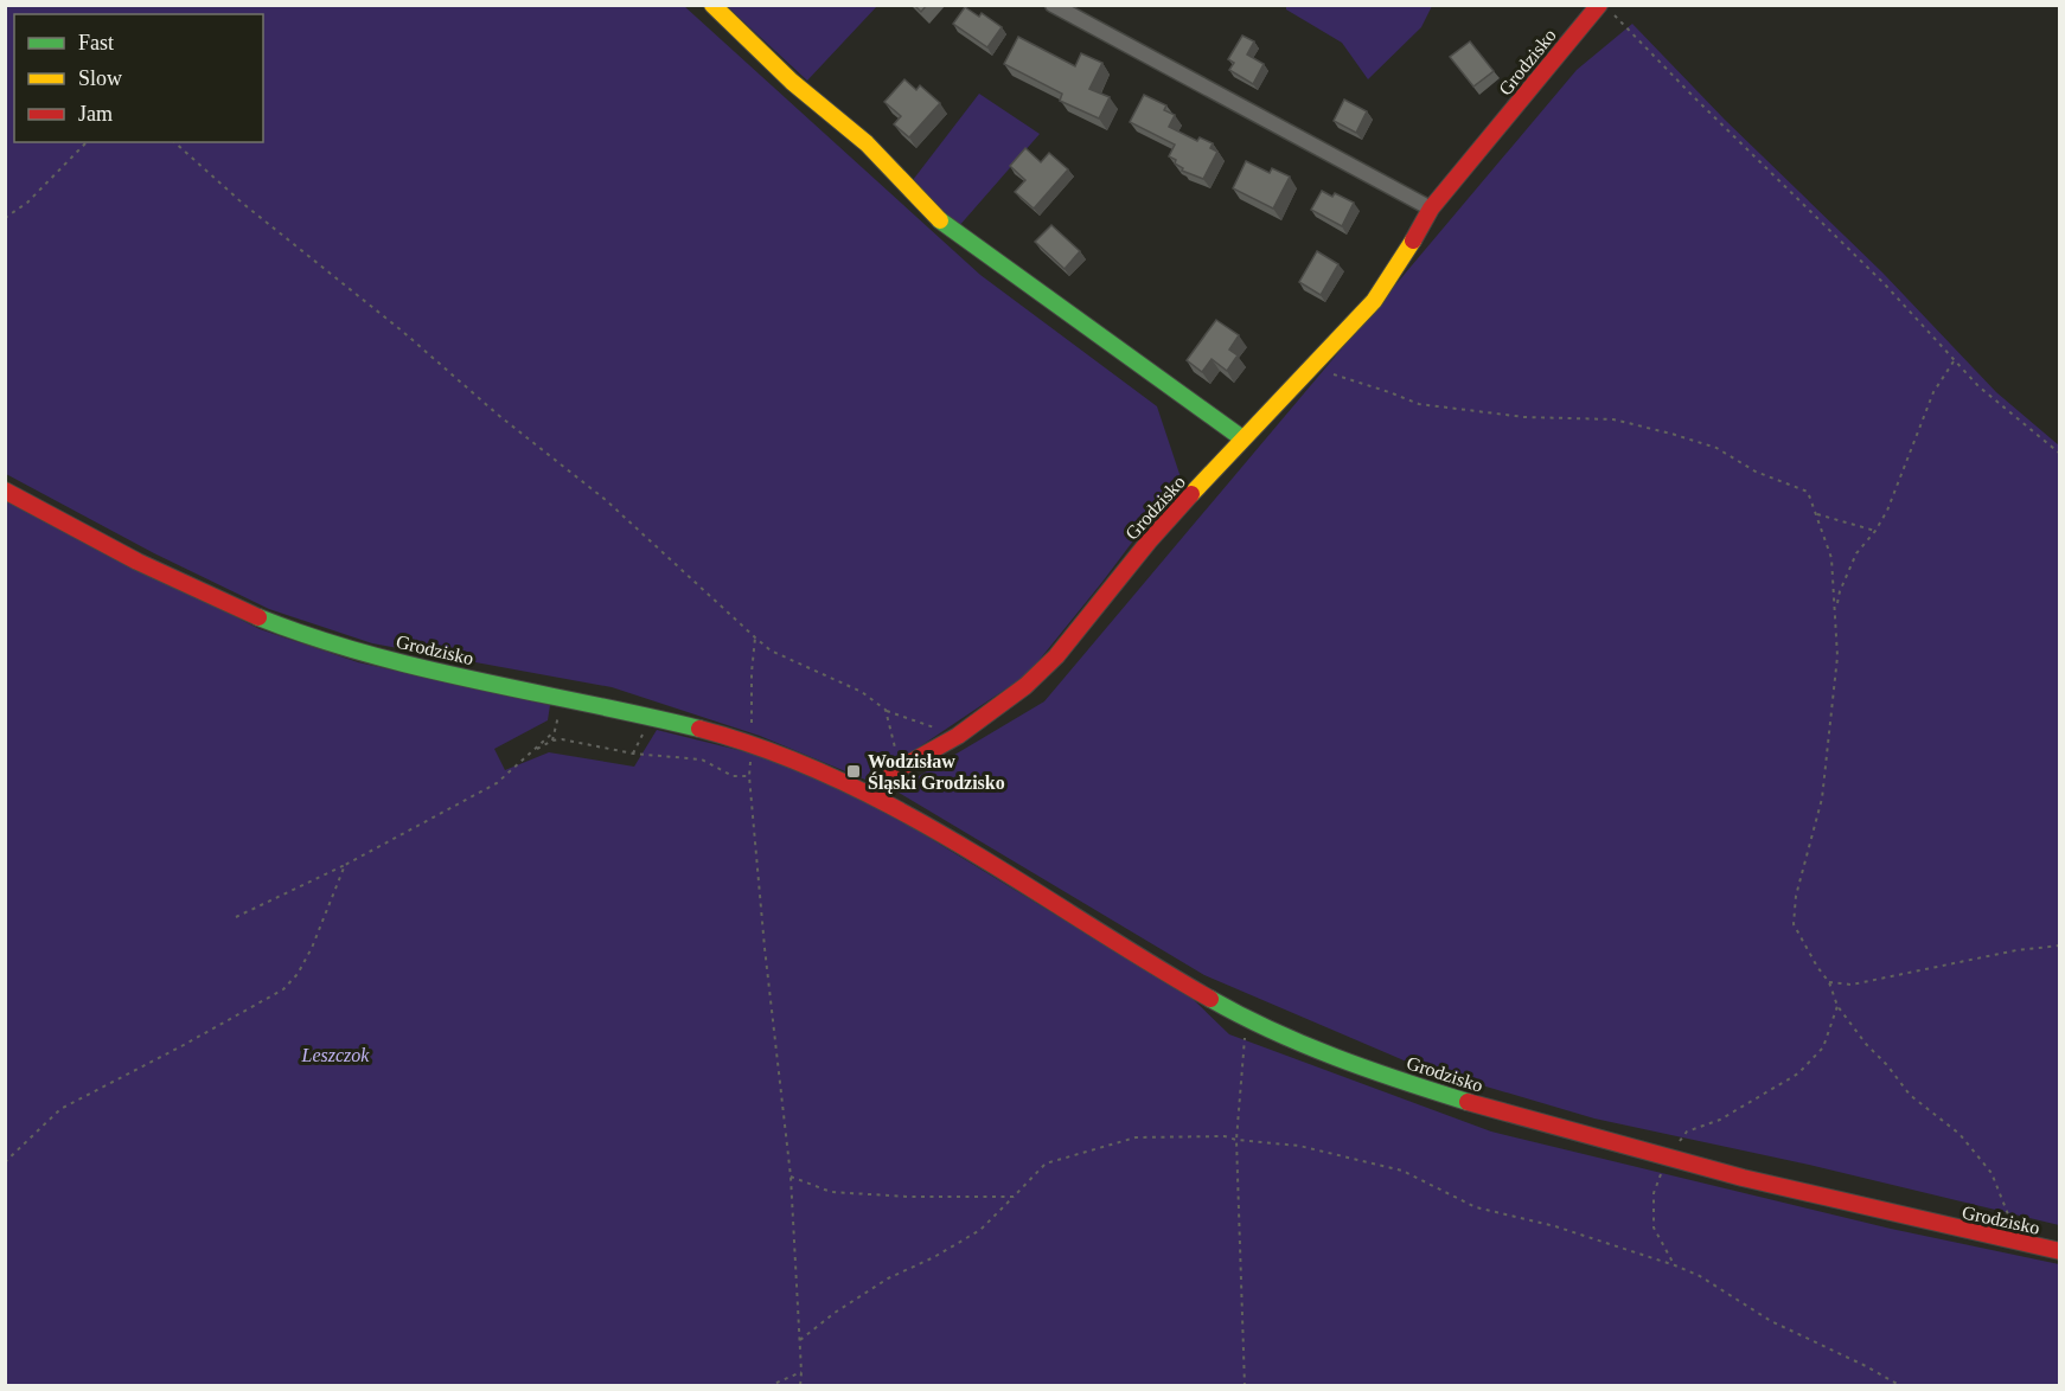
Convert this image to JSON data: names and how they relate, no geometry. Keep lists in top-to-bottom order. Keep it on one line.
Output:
{"streets":{"street":["Grodzisko"]},"parks":["Leszczok"],"places":{"transit":["Wodzisław Śląski Grodzisko"]},"legend":["Fast","Slow","Jam"]}
